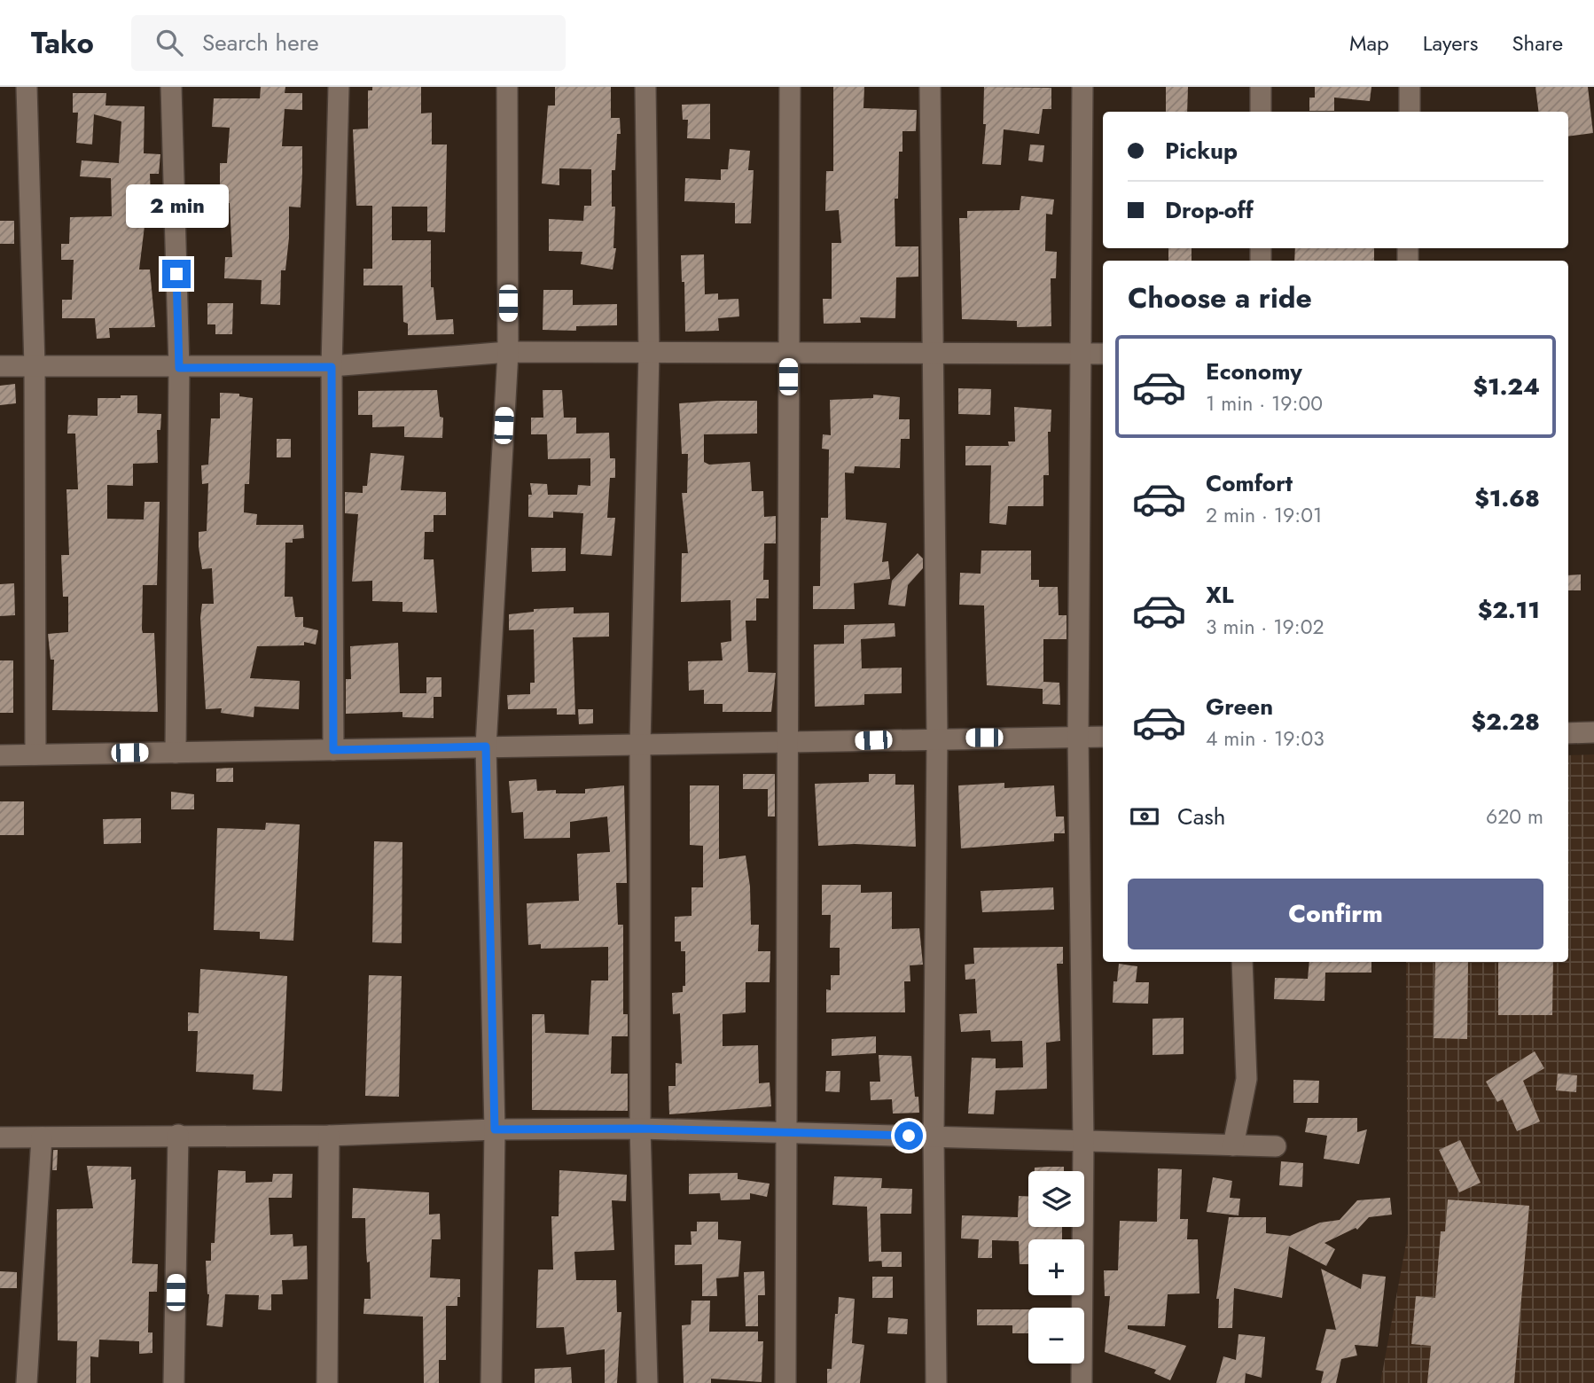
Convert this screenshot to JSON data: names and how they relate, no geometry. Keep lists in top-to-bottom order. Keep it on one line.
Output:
{"page":{"header":"Tako","search":"Search here","nav":["Map","Layers","Share"],"banner":["Pickup","Drop-off"],"bubble":"2 min","heading":"Choose a ride","list":[{"name":"Economy","note":"1 min · 19:00","value":"$1.24"},{"name":"Comfort","note":"2 min · 19:01","value":"$1.68"},{"name":"XL","note":"3 min · 19:02","value":"$2.11"},{"name":"Green","note":"4 min · 19:03","value":"$2.28"}],"pay":["Cash","620 m"],"buttons":"Confirm","map_buttons":["+","−"]}}
